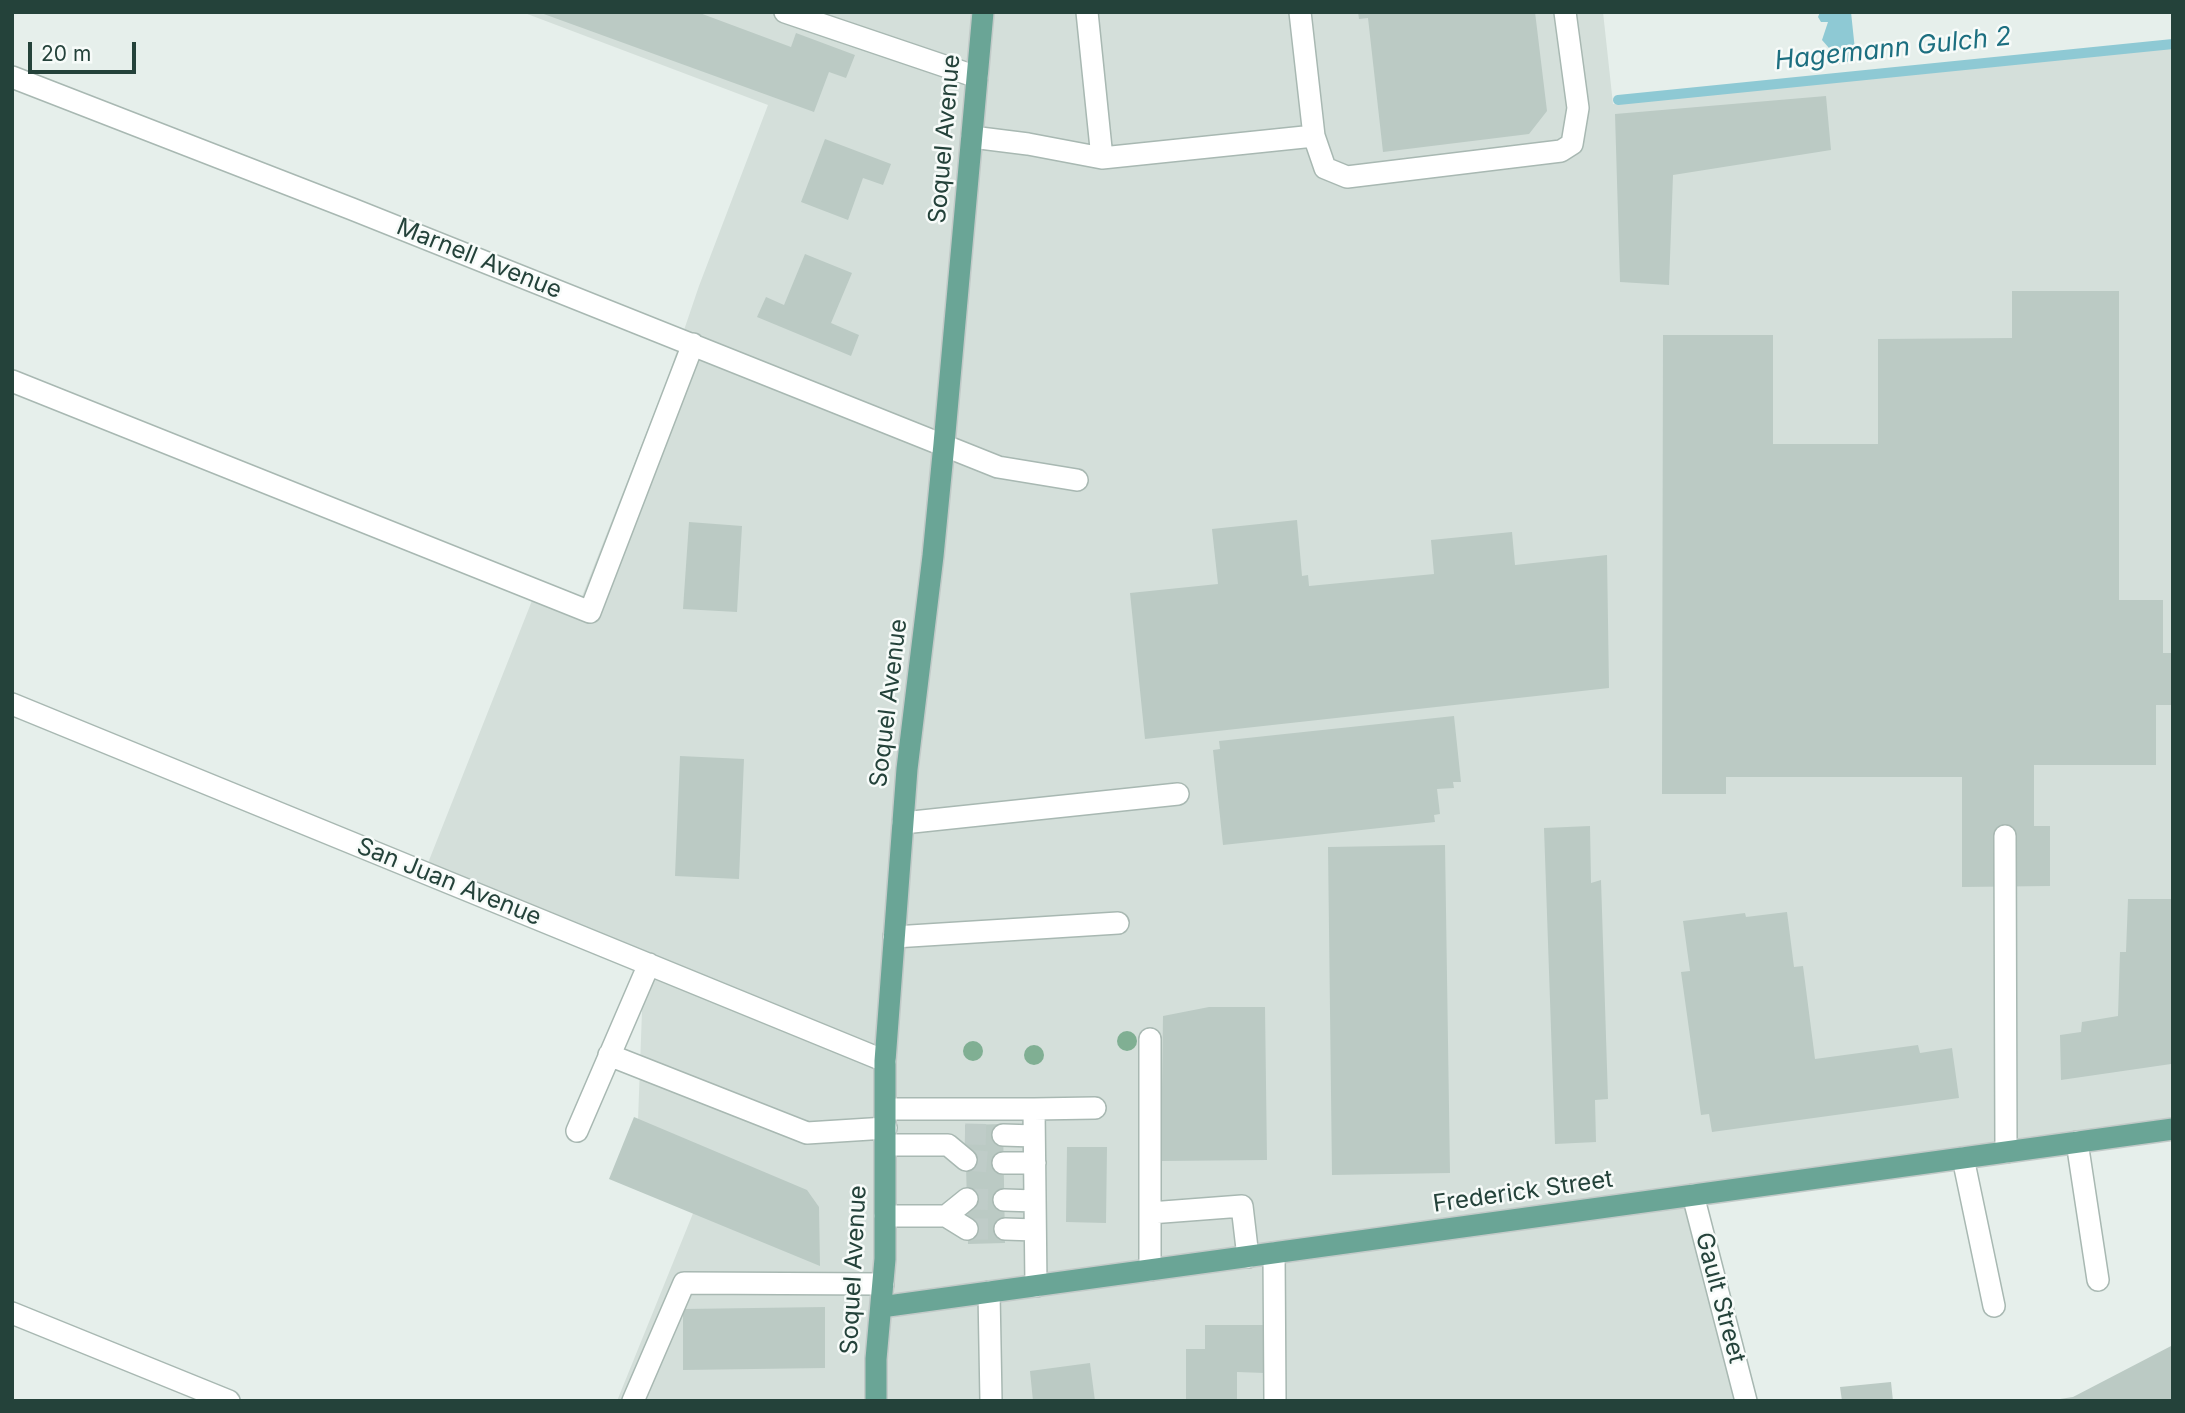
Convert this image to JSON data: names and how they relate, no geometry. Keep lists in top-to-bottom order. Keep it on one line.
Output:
{"streets":{"main road":["Soquel Avenue","Frederick Street"],"street":["Marnell Avenue","San Juan Avenue","Gault Street"]},"crossings":[["Soquel Avenue","Marnell Avenue"],["Soquel Avenue","San Juan Avenue"],["Soquel Avenue","Frederick Street"],["Frederick Street","Gault Street"]],"water":["Hagemann Gulch 2"],"scale_bar":"20 m"}
